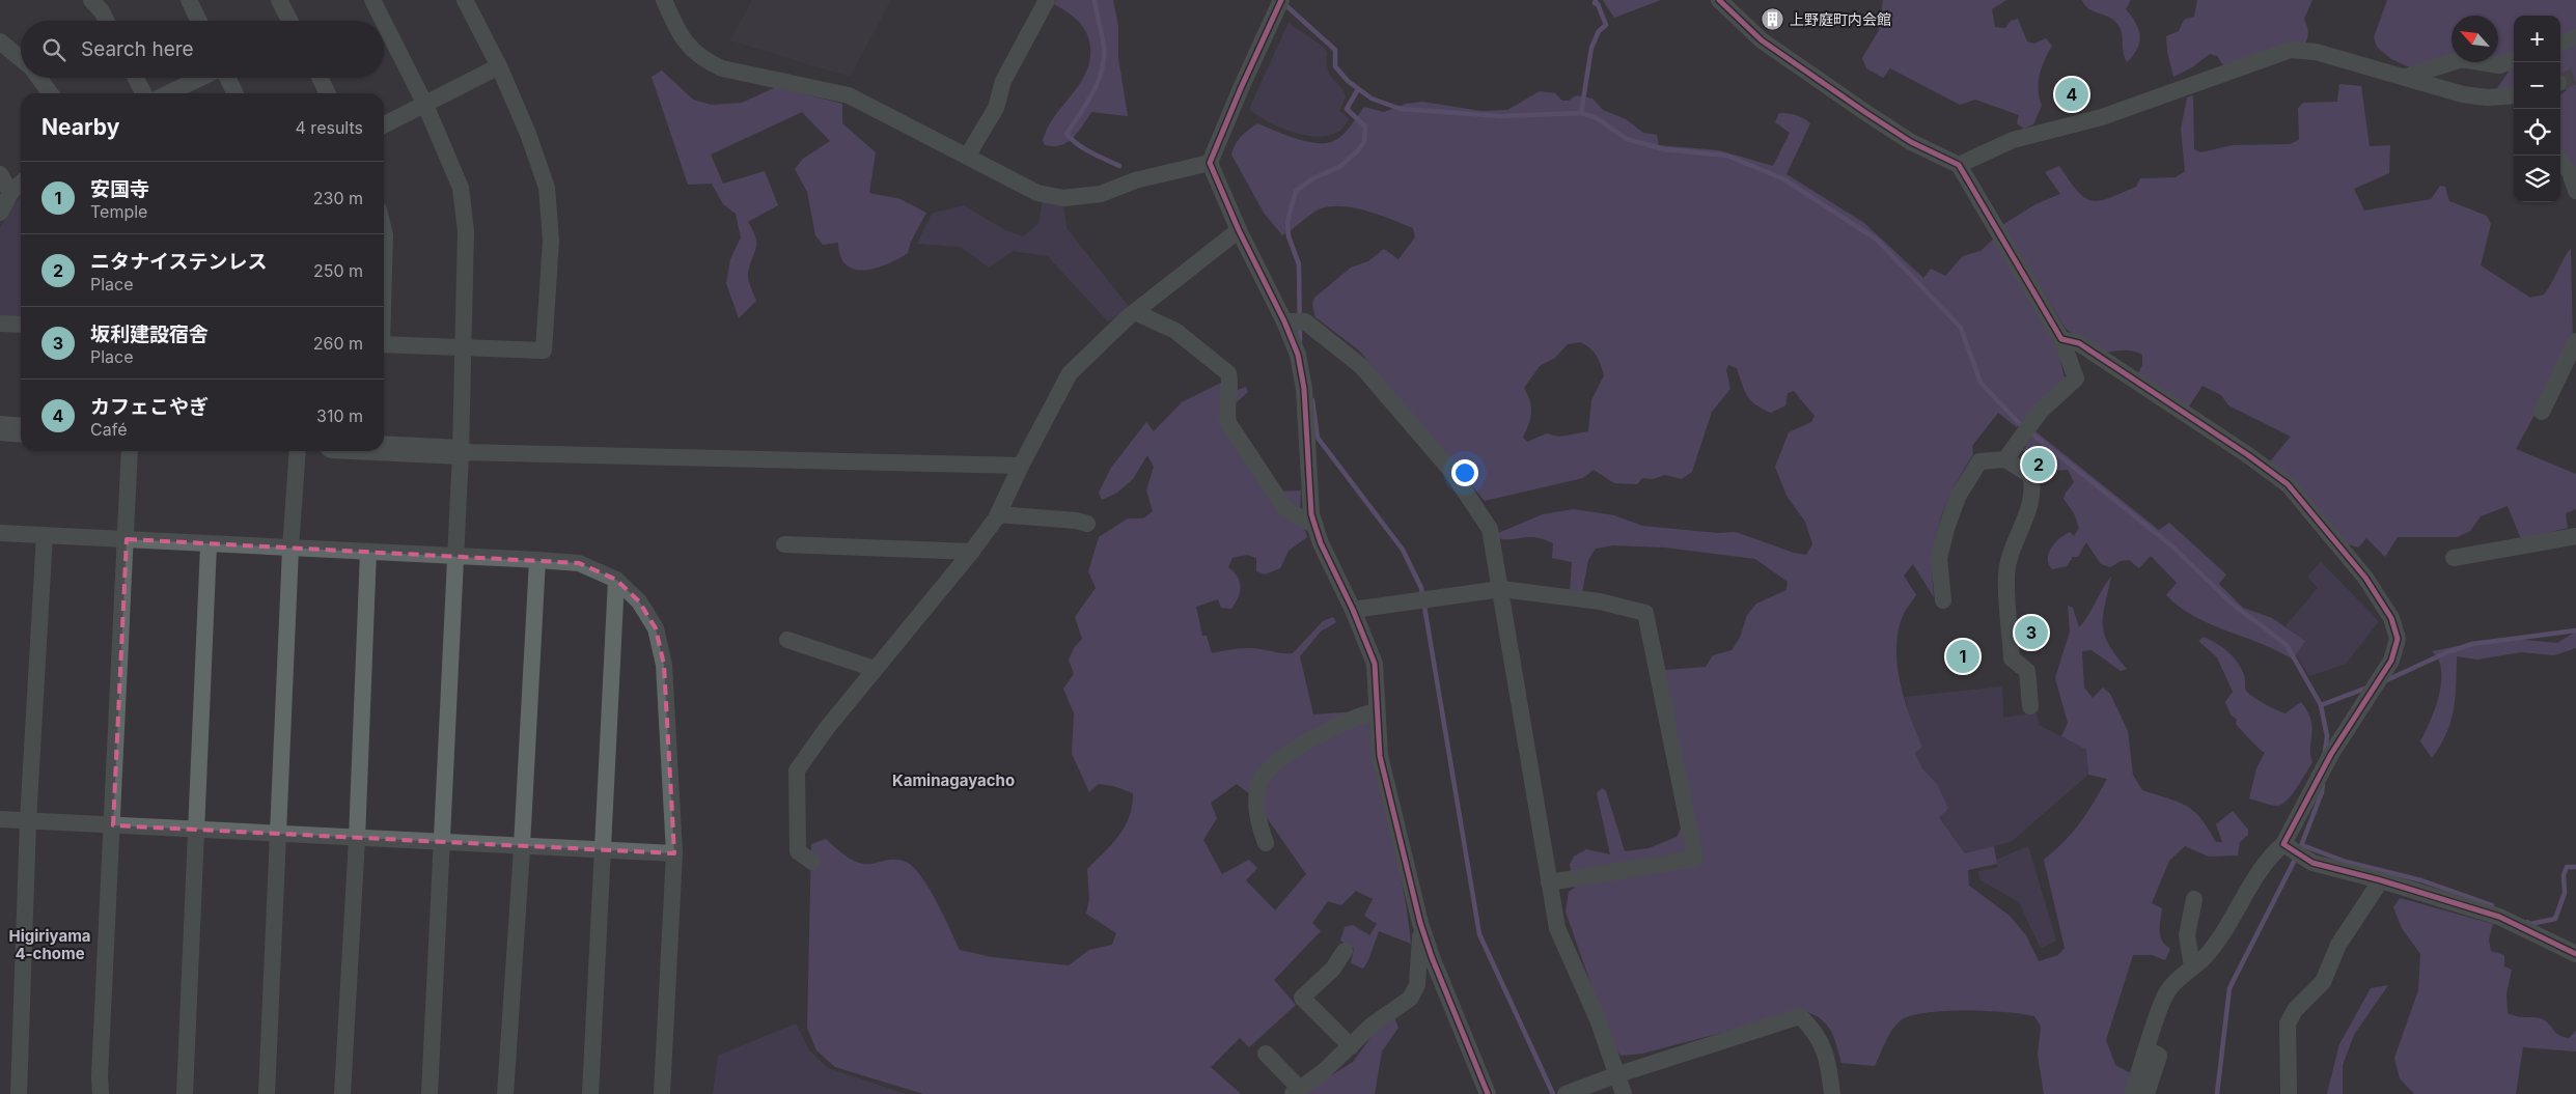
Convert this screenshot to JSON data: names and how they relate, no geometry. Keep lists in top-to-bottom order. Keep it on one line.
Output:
{"districts":["Kaminagayacho","Higiriyama 4-chome"],"places":{"building":["上野庭町内会館"]},"north":"top left","page":{"map_buttons":["+","−"],"search":"Search here","pins":["4","2","3","1"],"heading":["Nearby","4 results"],"list":[{"mark":"1","name":"安国寺","note":"Temple","value":"230 m"},{"mark":"2","name":"ニタナイステンレス","note":"Place","value":"250 m"},{"mark":"3","name":"坂利建設宿舎","note":"Place","value":"260 m"},{"mark":"4","name":"カフェこやぎ","note":"Café","value":"310 m"}]}}
